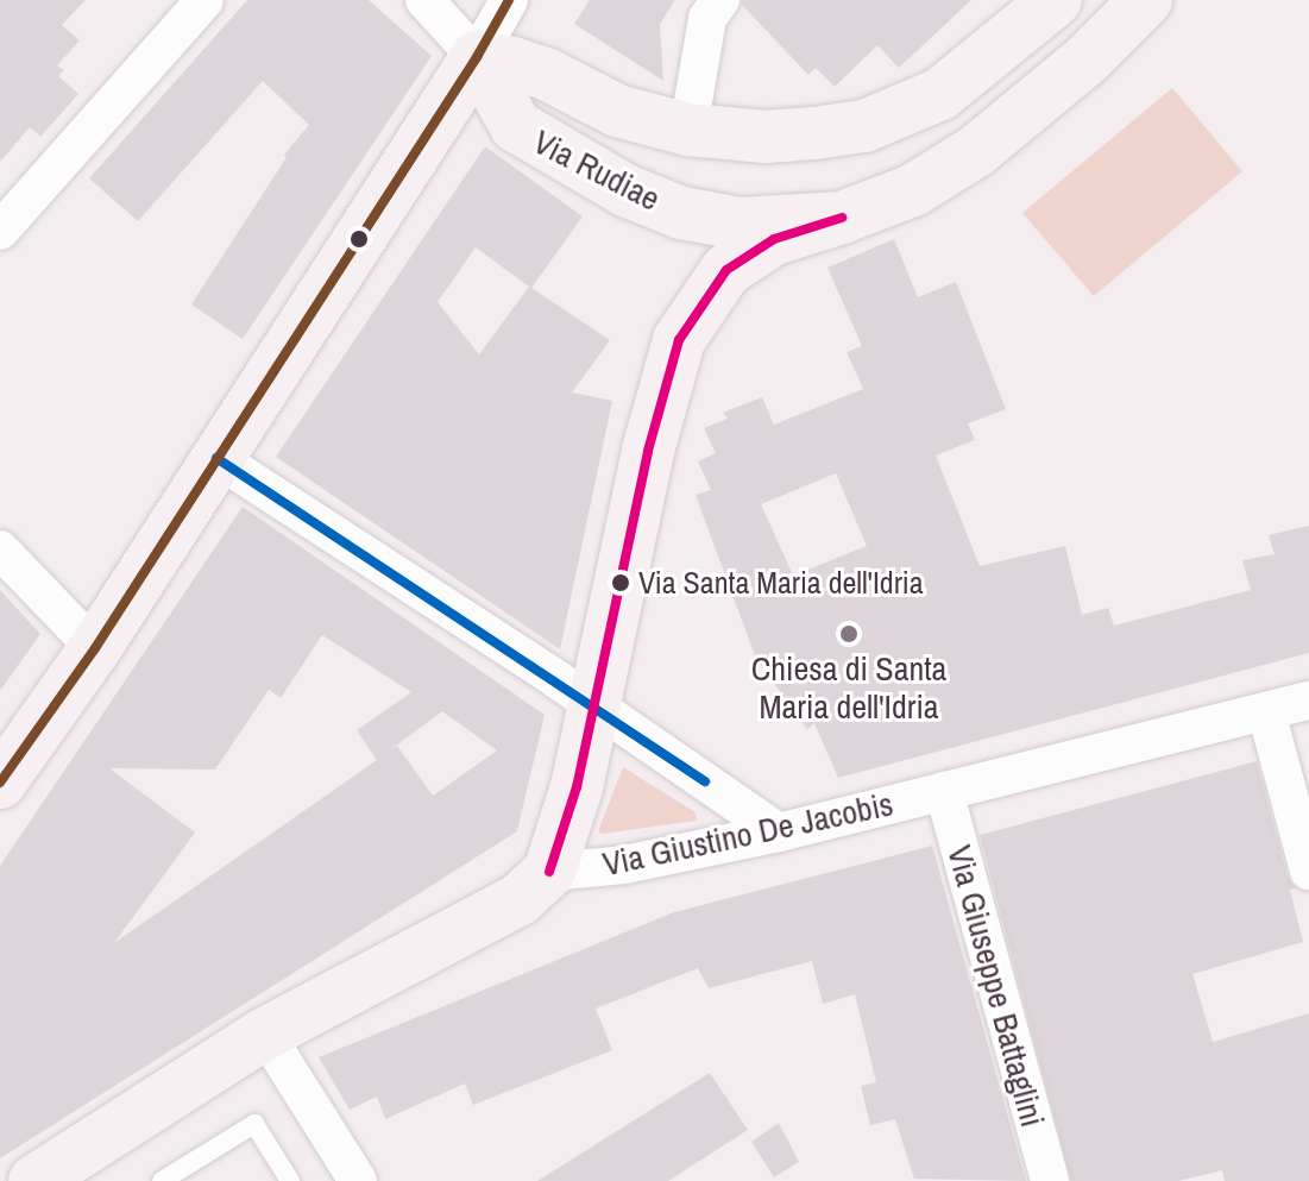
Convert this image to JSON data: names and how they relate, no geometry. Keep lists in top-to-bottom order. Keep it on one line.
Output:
{"streets":{"main road":["Via Rudiae"],"street":["Via Giustino De Jacobis","Via Giuseppe Battaglini"]},"crossings":[["Via Giustino De Jacobis","Via Giuseppe Battaglini"]],"places":["Via Santa Maria dell'Idria","Chiesa di Santa Maria dell'Idria"]}
